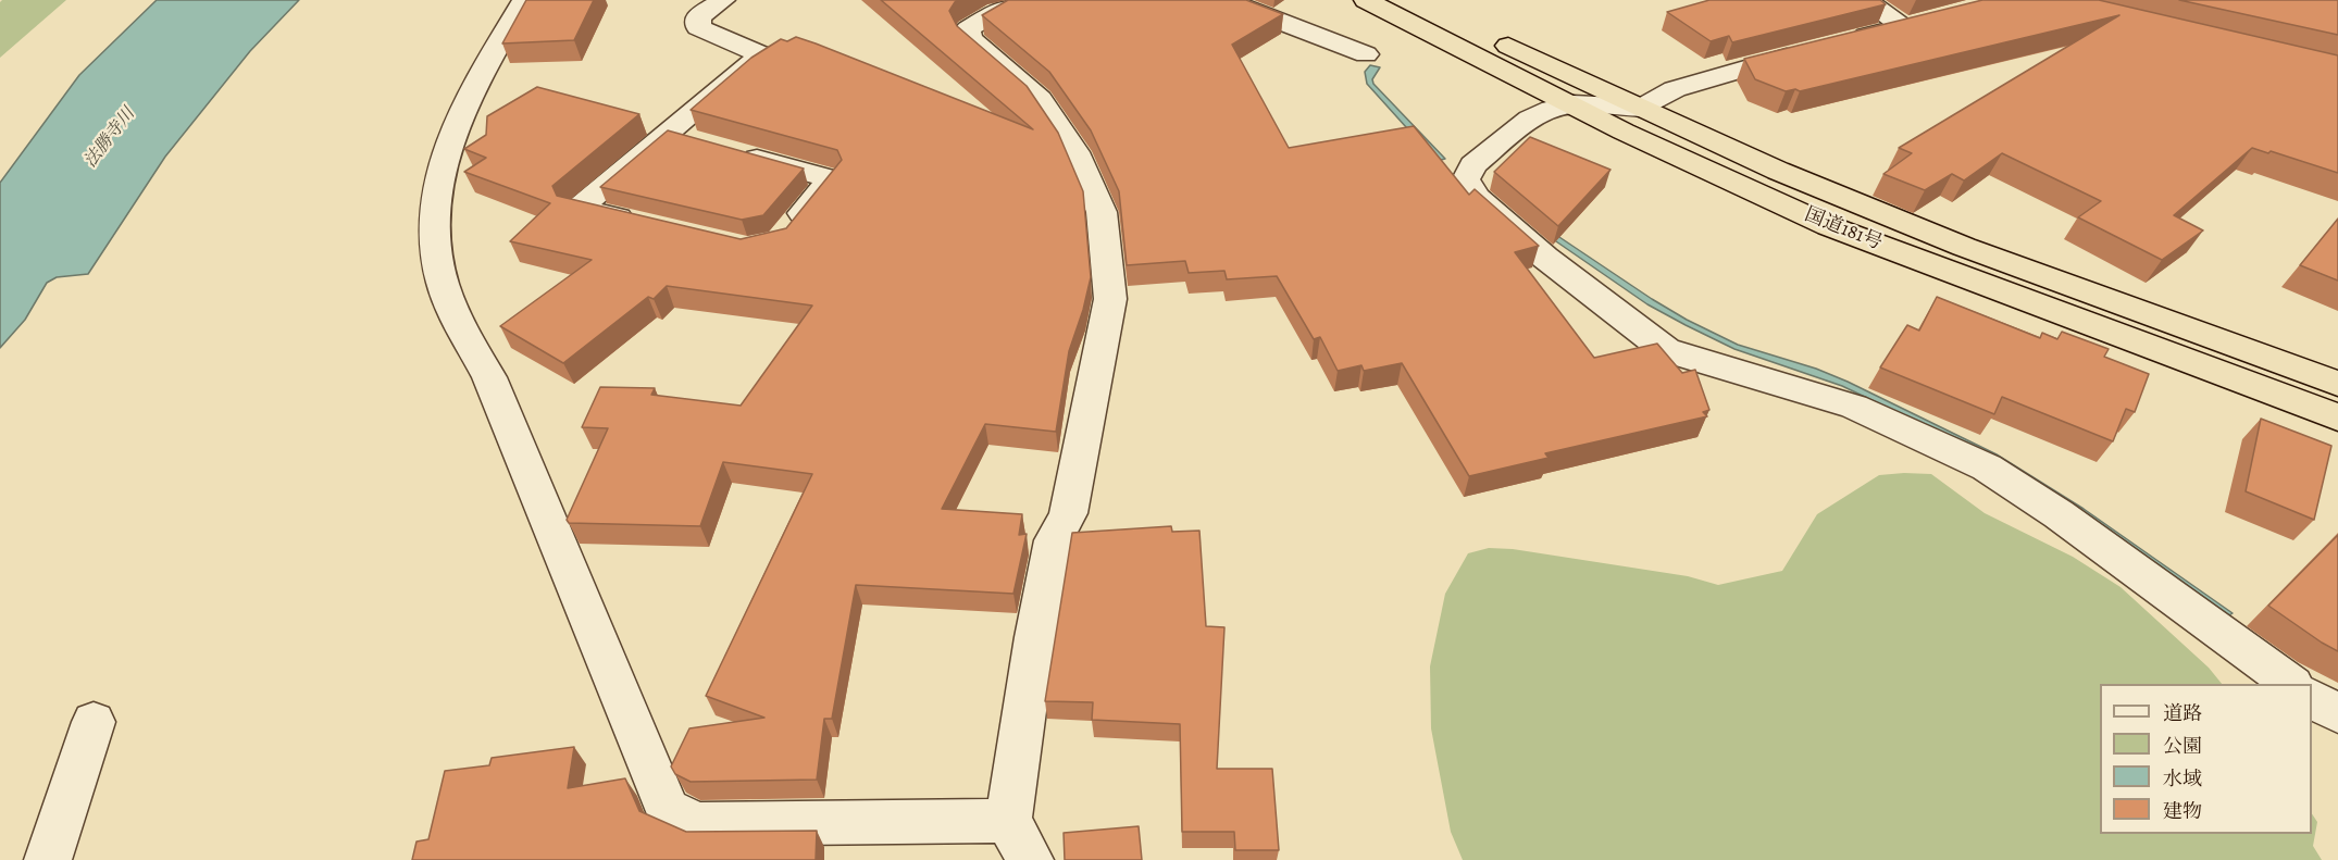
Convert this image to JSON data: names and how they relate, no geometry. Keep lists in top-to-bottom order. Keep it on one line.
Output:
{"streets":{"highway":["国道181号"]},"water":["法勝寺川"],"legend":["道路","公園","水域","建物"]}
